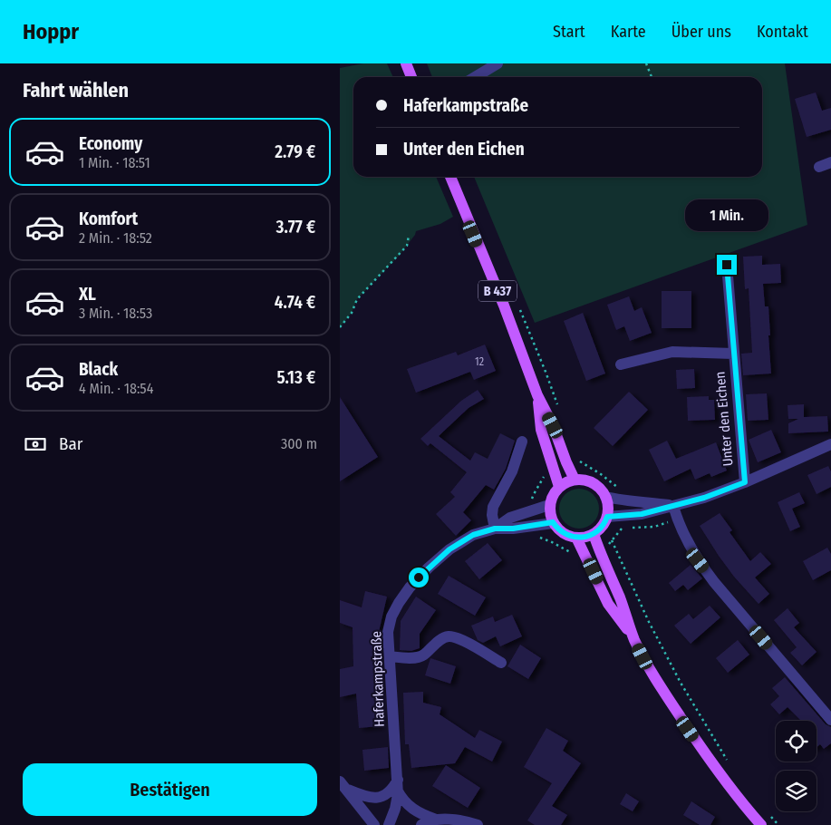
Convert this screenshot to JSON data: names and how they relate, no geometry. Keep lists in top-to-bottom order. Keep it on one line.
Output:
{"streets":{"main road":["B 437"],"street":["Unter den Eichen","Haferkampstraße"]},"crossings":[["B 437","Haferkampstraße"]],"house_numbers":["12"],"page":{"header":"Hoppr","nav":["Start","Karte","Über uns","Kontakt"],"heading":"Fahrt wählen","banner":["Haferkampstraße","Unter den Eichen"],"list":[{"name":"Economy","note":"1 Min. · 18:51","value":"2.79 €"},{"name":"Komfort","note":"2 Min. · 18:52","value":"3.77 €"},{"name":"XL","note":"3 Min. · 18:53","value":"4.74 €"},{"name":"Black","note":"4 Min. · 18:54","value":"5.13 €"}],"bubble":"1 Min.","pay":["Bar","300 m"],"buttons":"Bestätigen"}}
